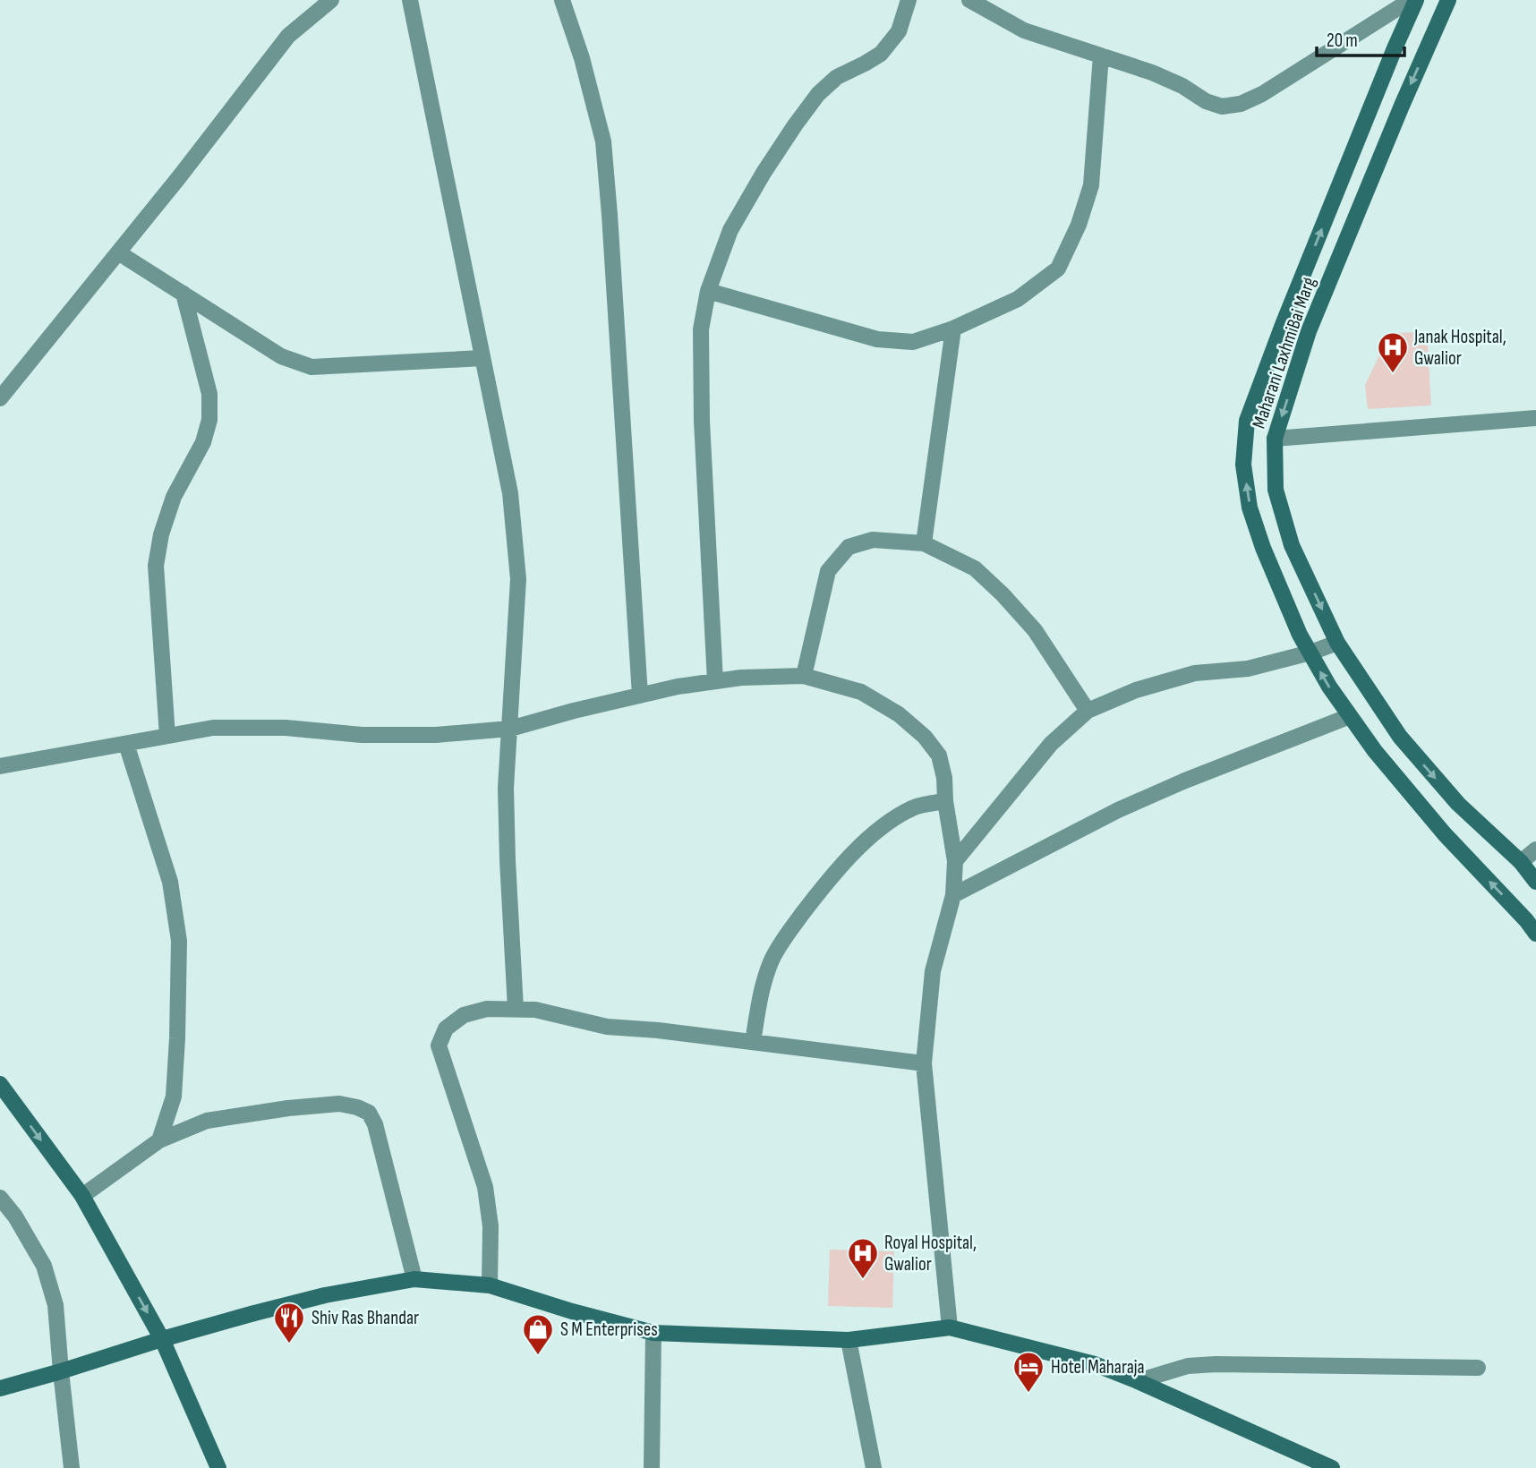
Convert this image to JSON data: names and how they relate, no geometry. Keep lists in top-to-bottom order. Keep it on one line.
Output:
{"streets":{"main road":["Maharani LaxhmiBai Marg"]},"places":{"hospital":["Janak Hospital, Gwalior","Royal Hospital, Gwalior"],"restaurant":["Shiv Ras Bhandar"],"shop":["S M Enterprises"],"hotel":["Hotel Maharaja"]},"scale_bar":"20 m"}
